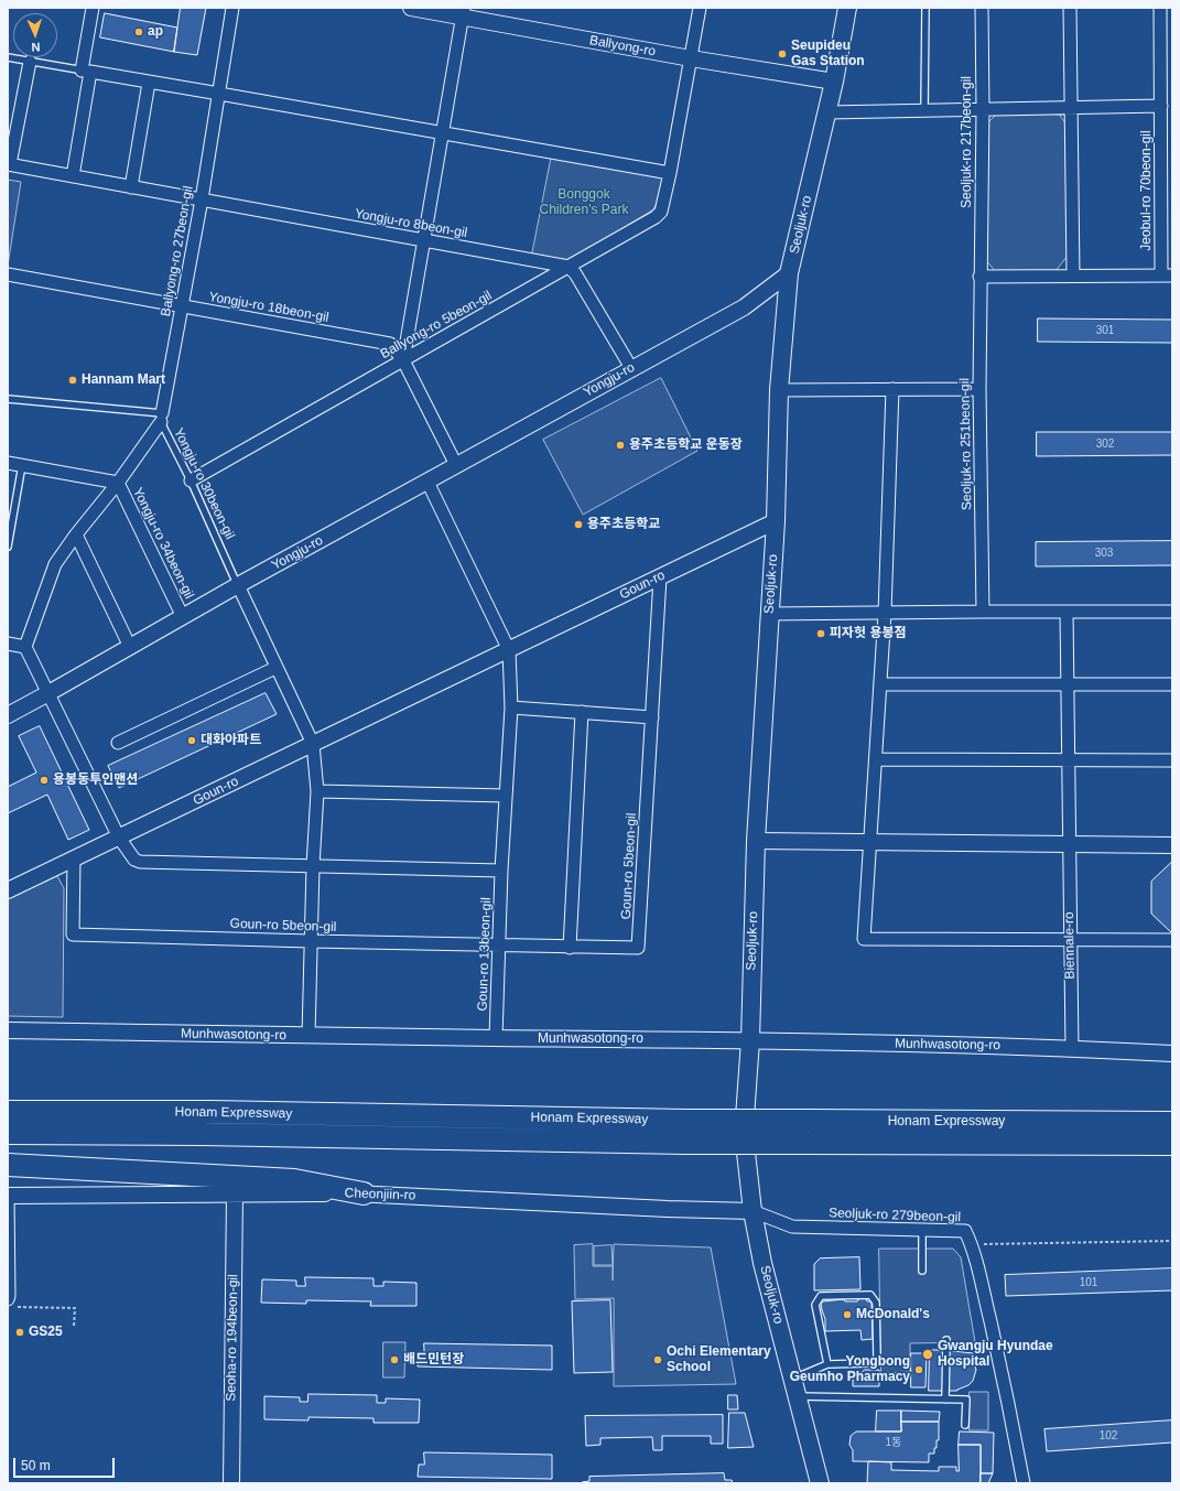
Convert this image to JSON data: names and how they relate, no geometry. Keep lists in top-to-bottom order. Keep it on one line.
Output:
{"streets":{"highway":["Honam Expressway"],"main road":["Seoljuk-ro"],"street":["Ballyong-ro","Seoljuk-ro 217beon-gil","Jeobul-ro 70beon-gil","Yongju-ro 8beon-gil","Ballyong-ro 27beon-gil","Yongju-ro 18beon-gil","Ballyong-ro 5beon-gil","Yongju-ro","Seoljuk-ro 251beon-gil","Yongju-ro 34beon-gil","Goun-ro","Goun-ro 5beon-gil","Biennale-ro","Goun-ro 13beon-gil","Munhwasotong-ro","Cheonjiin-ro","Seoljuk-ro 279beon-gil","Seoha-ro 194beon-gil"],"lane":["Yongju-ro 30beon-gil"]},"crossings":[["Ballyong-ro","Seoljuk-ro"],["Ballyong-ro","Ballyong-ro 5beon-gil"],["Seoljuk-ro 217beon-gil","Jeobul-ro 70beon-gil"],["Seoljuk-ro 217beon-gil","Seoljuk-ro 251beon-gil"],["Jeobul-ro 70beon-gil","Seoljuk-ro 251beon-gil"],["Yongju-ro 8beon-gil","Ballyong-ro 27beon-gil"],["Yongju-ro 8beon-gil","Ballyong-ro 5beon-gil"],["Seoljuk-ro","Yongju-ro"],["Seoljuk-ro","Goun-ro"],["Seoljuk-ro","Munhwasotong-ro"],["Seoljuk-ro","Cheonjiin-ro"],["Seoljuk-ro","Seoljuk-ro 279beon-gil"],["Ballyong-ro 27beon-gil","Yongju-ro 18beon-gil"],["Ballyong-ro 27beon-gil","Yongju-ro 30beon-gil"],["Yongju-ro 18beon-gil","Ballyong-ro 5beon-gil"],["Yongju-ro 18beon-gil","Yongju-ro"],["Ballyong-ro 5beon-gil","Yongju-ro 30beon-gil"],["Yongju-ro","Yongju-ro 30beon-gil"],["Yongju-ro","Yongju-ro 34beon-gil"],["Goun-ro","Goun-ro 5beon-gil"],["Goun-ro","Goun-ro 13beon-gil"],["Goun-ro 5beon-gil","Goun-ro 13beon-gil"],["Biennale-ro","Munhwasotong-ro"],["Goun-ro 13beon-gil","Munhwasotong-ro"],["Cheonjiin-ro","Seoljuk-ro 279beon-gil"],["Cheonjiin-ro","Seoha-ro 194beon-gil"]],"parks":["Bonggok Children's Park"],"places":["ap","Seupideu Gas Station","Hannam Mart","용주초등학교 운동장","용주초등학교","피자헛 용봉점","대화아파트","용봉동투인맨션","McDonald's","GS25","Gwangju Hyundae Hospital","배드민턴장","Ochi Elementary School","Yongbong Geumho Pharmacy"],"house_numbers":["301","302","303","101","102","1동"],"scale_bar":"50 m","north":"bottom"}
